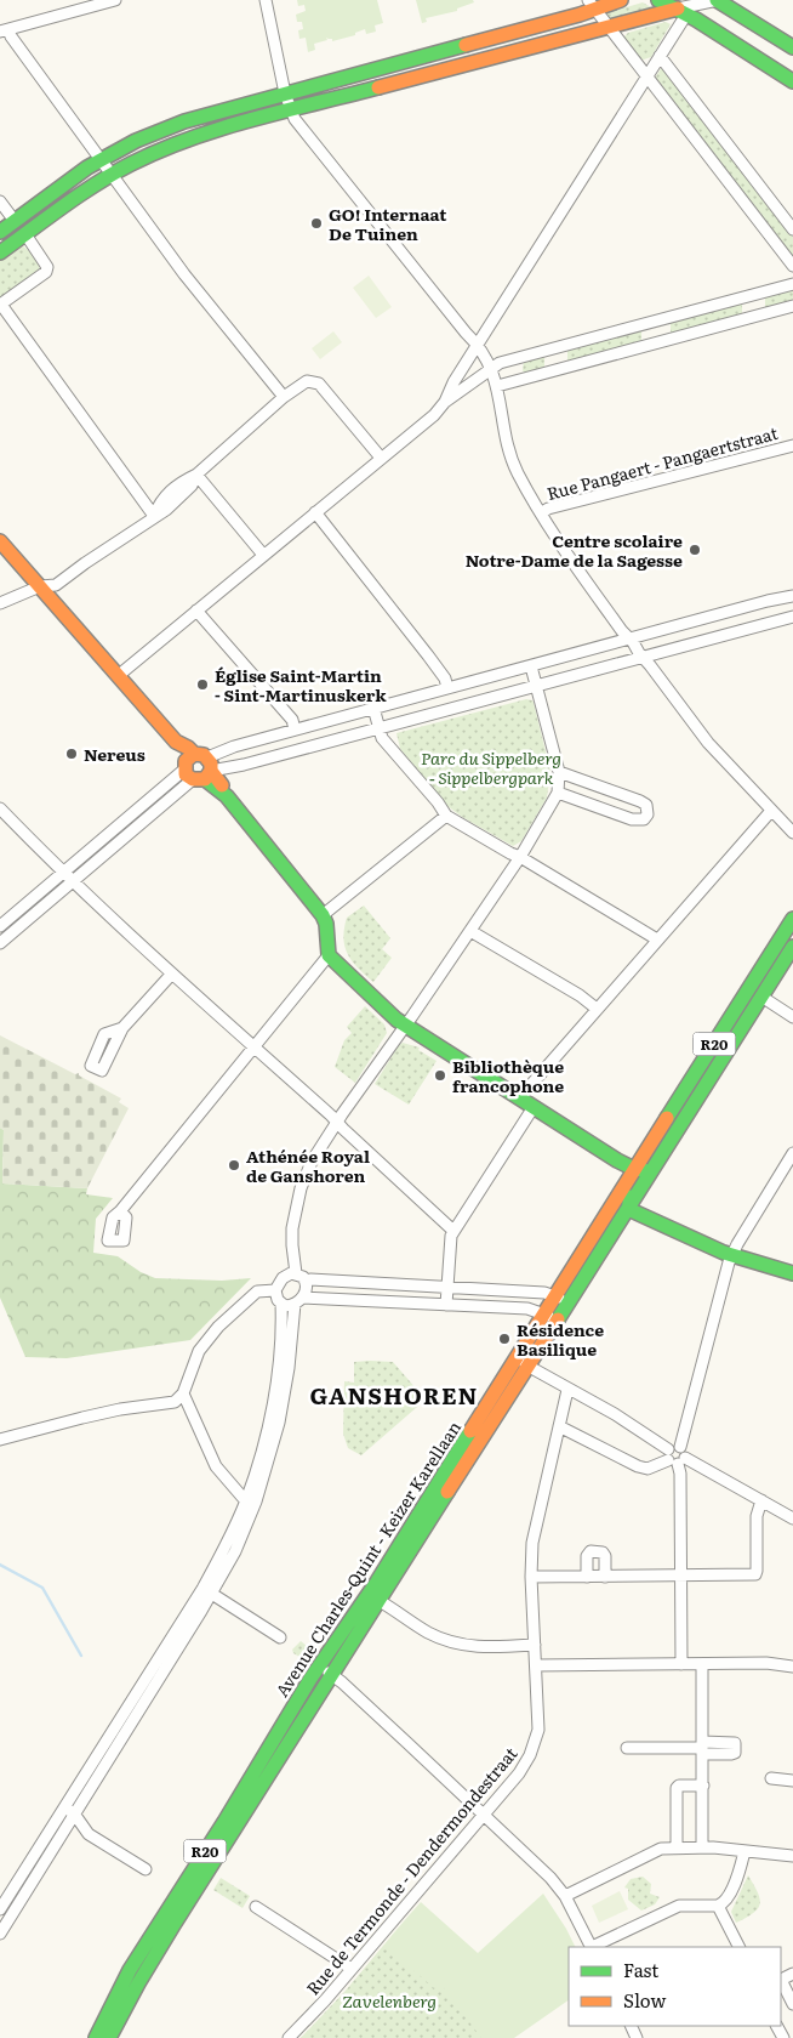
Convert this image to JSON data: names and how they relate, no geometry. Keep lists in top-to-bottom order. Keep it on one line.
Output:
{"streets":{"main road":["R20","Avenue Charles-Quint - Keizer Karellaan"],"street":["Rue Pangaert - Pangaertstraat","Rue de Termonde - Dendermondestraat"]},"districts":["GANSHOREN"],"parks":["Parc du Sippelberg - Sippelbergpark","Zavelenberg"],"places":["GO! Internaat De Tuinen","Centre scolaire Notre-Dame de la Sagesse","Église Saint-Martin - Sint-Martinuskerk","Nereus","Bibliothèque francophone","Athénée Royal de Ganshoren","Résidence Basilique"],"legend":["Fast","Slow"]}
